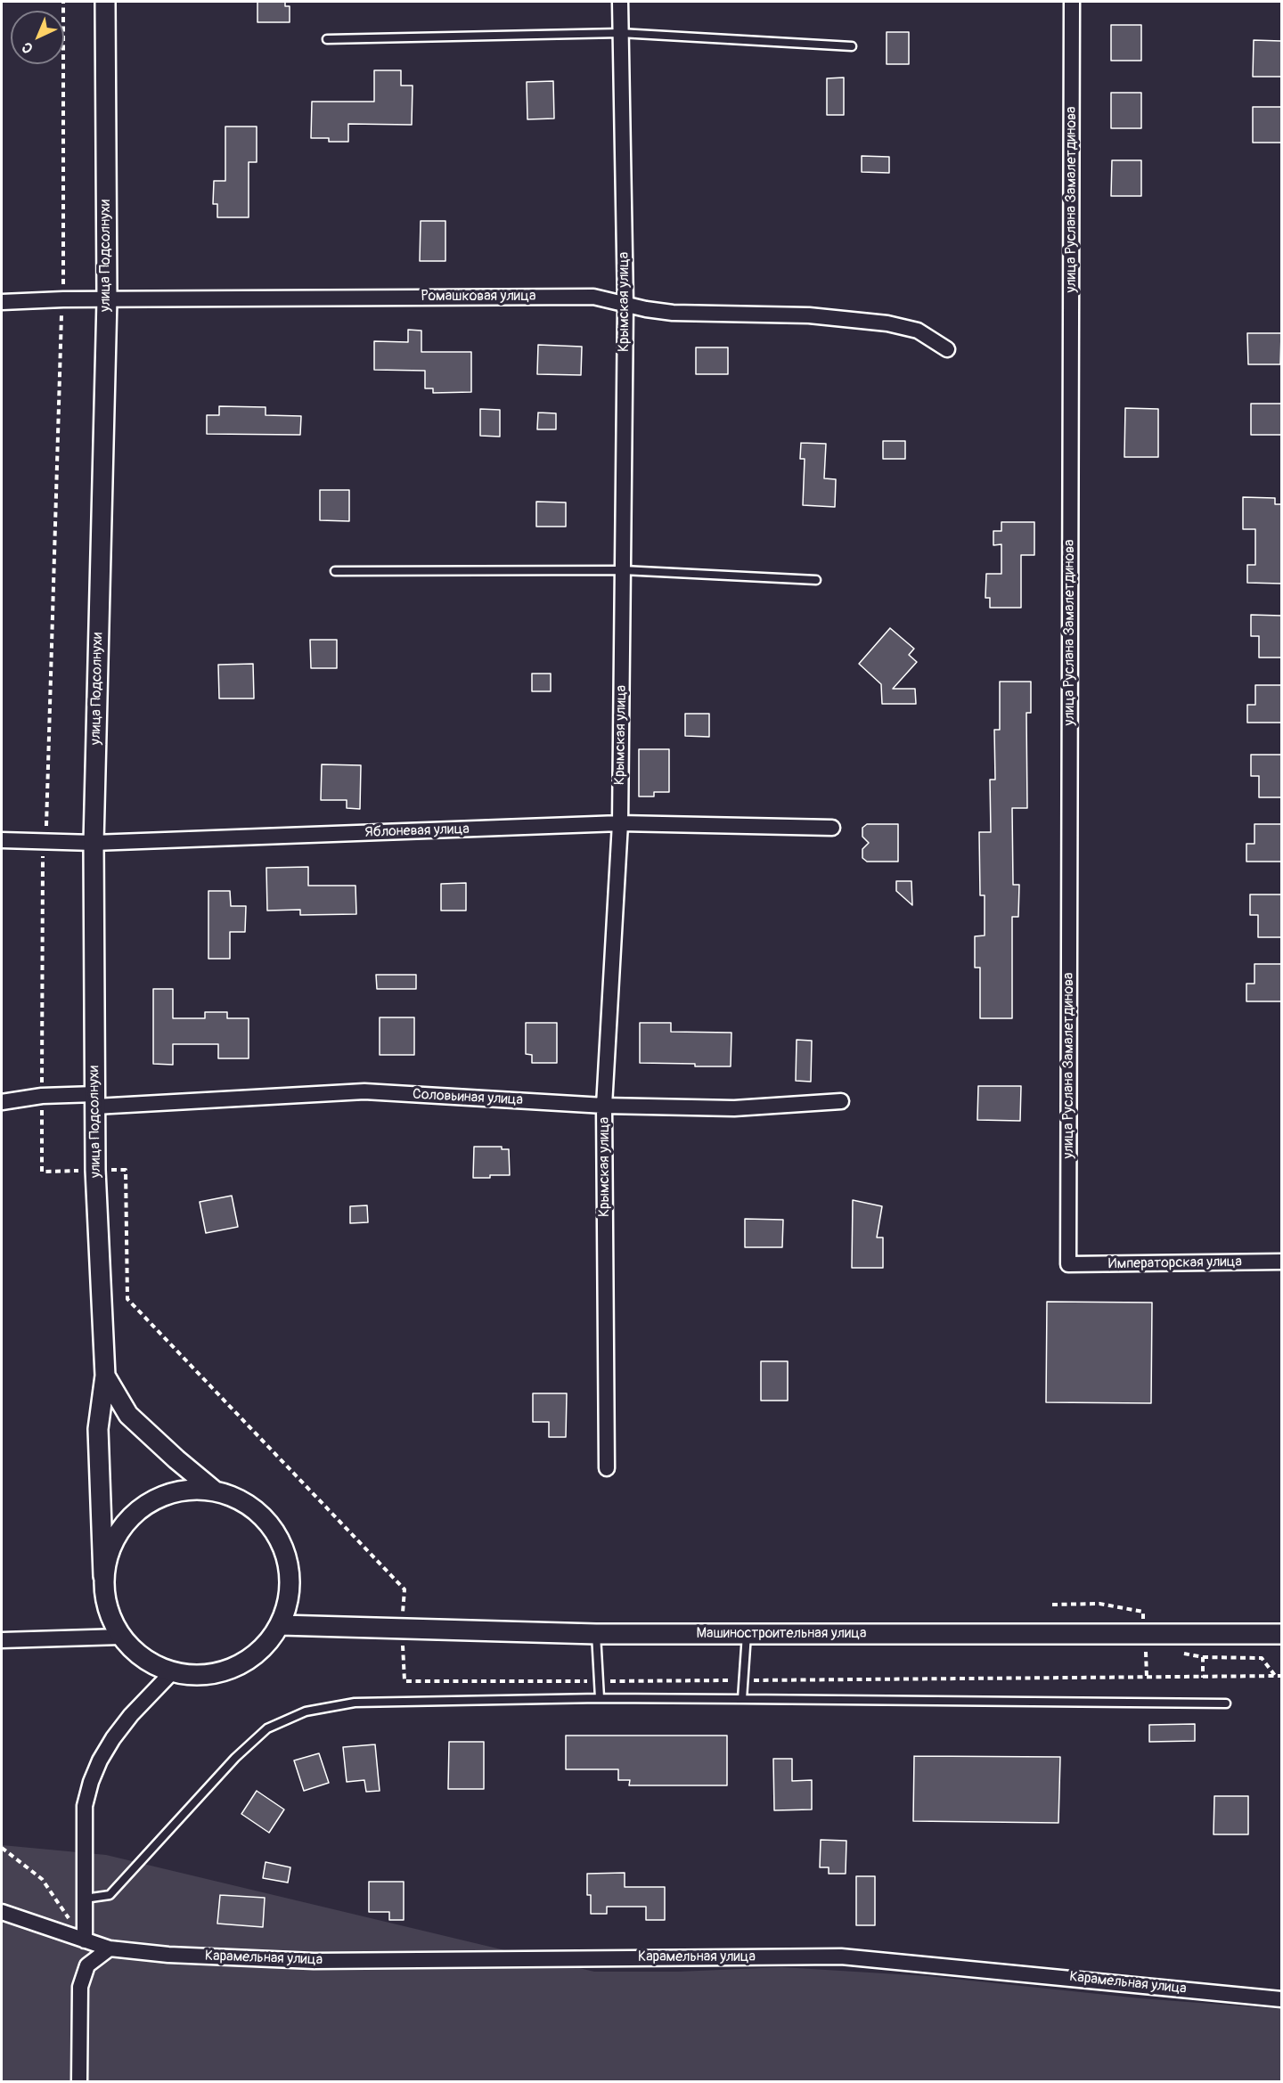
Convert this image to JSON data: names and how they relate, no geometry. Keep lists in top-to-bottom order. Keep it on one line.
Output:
{"streets":{"street":["улица Руслана Замалетдинова","улица Подсолнухи","Ромашковая улица","Крымская улица","Яблоневая улица","Соловьиная улица","Императорская улица","Машиностроительная улица","Карамельная улица"]},"crossings":[["улица Руслана Замалетдинова","Императорская улица"],["улица Подсолнухи","Ромашковая улица"],["улица Подсолнухи","Яблоневая улица"],["улица Подсолнухи","Соловьиная улица"],["улица Подсолнухи","Машиностроительная улица"],["Ромашковая улица","Крымская улица"],["Крымская улица","Яблоневая улица"],["Крымская улица","Соловьиная улица"]],"north":"bottom left"}
